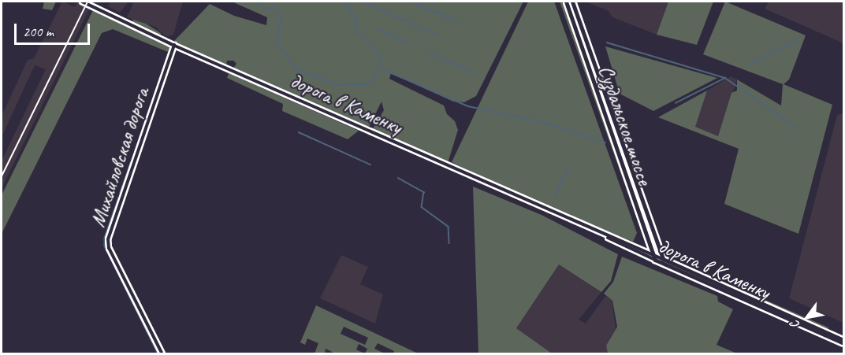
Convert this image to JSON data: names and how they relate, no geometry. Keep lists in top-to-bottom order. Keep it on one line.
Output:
{"streets":{"main road":["дорога в Каменку","Суздальское шоссе"],"street":["Михайловская дорога"]},"crossings":[["дорога в Каменку","Суздальское шоссе"],["дорога в Каменку","Михайловская дорога"]],"scale_bar":"200 m","north":"bottom left"}
